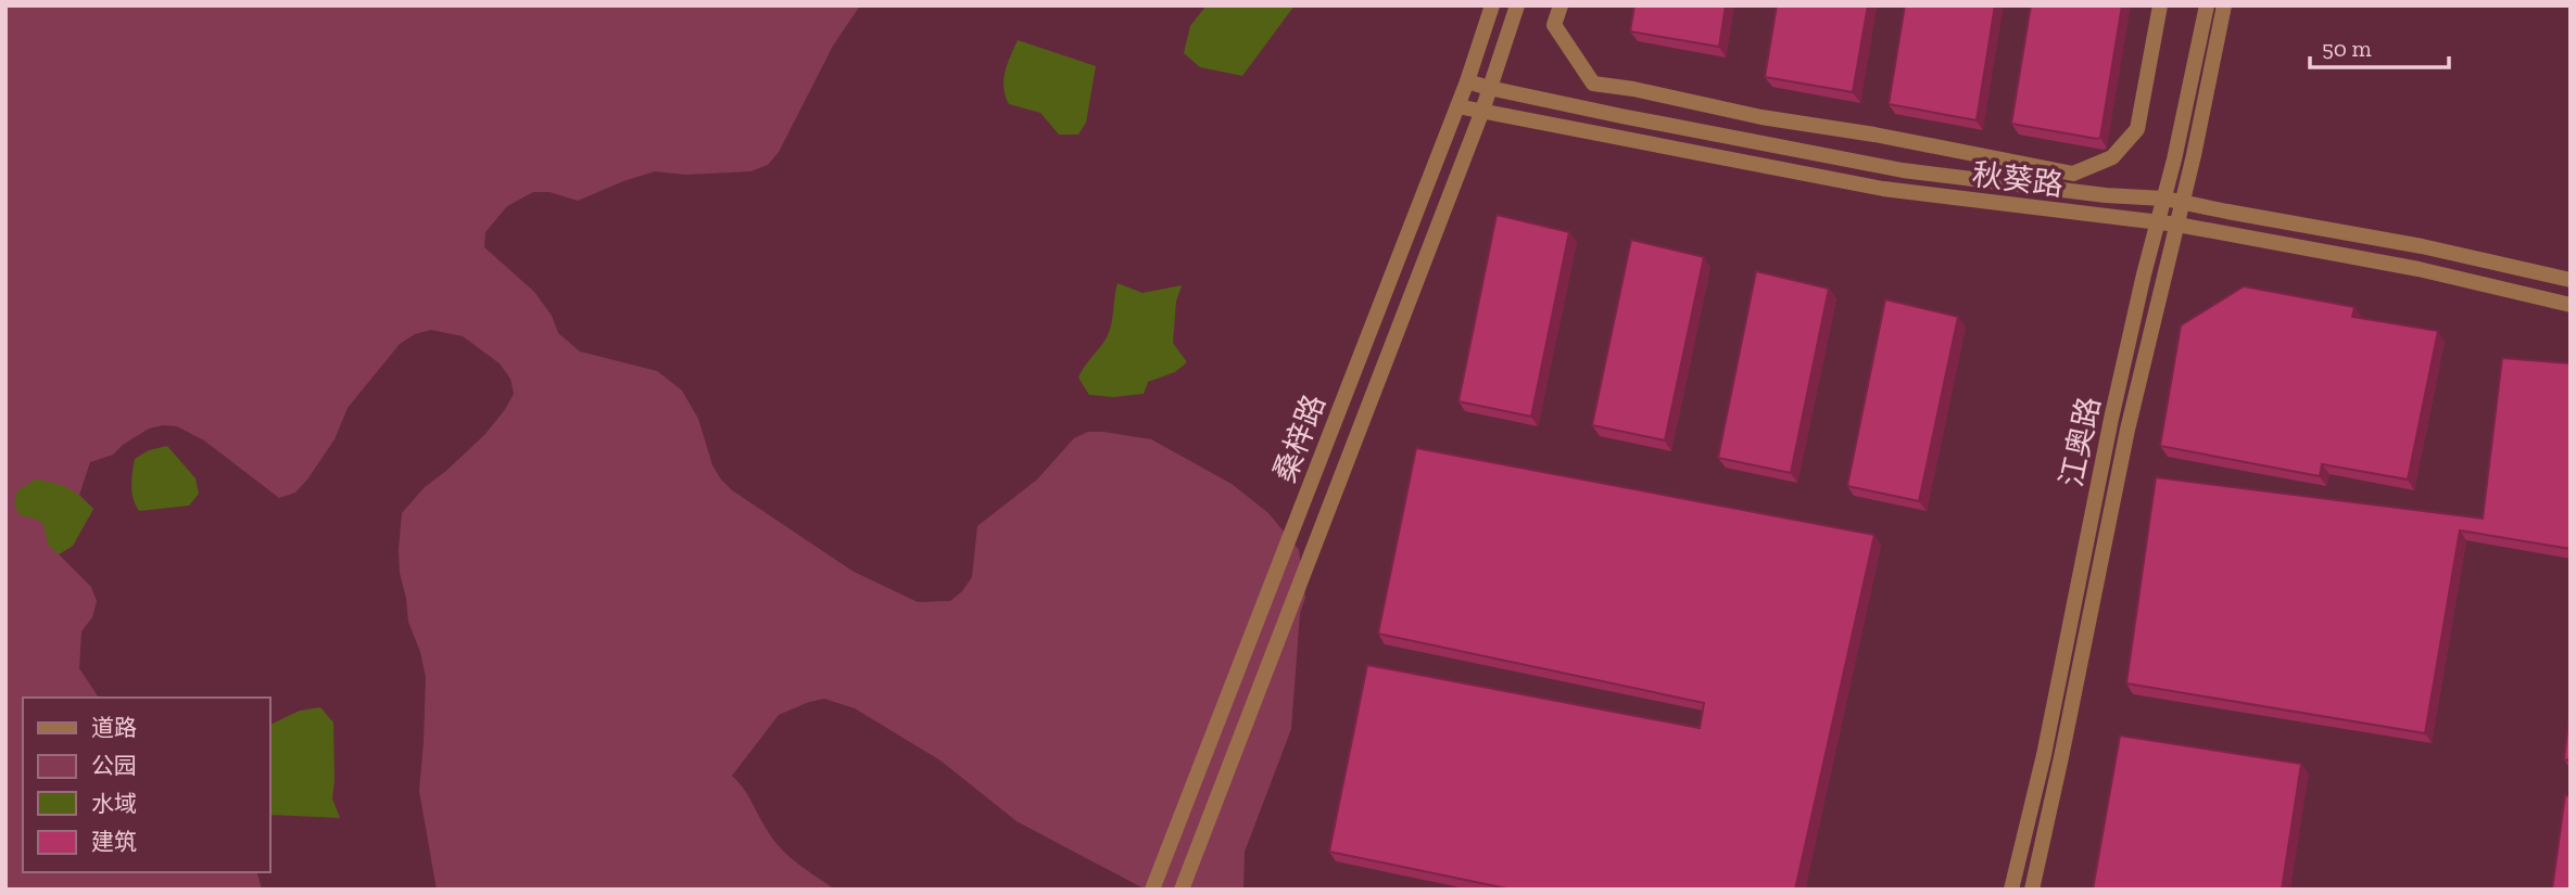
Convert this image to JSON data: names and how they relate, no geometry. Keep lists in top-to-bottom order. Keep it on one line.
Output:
{"streets":{"street":["秋葵路","桑梓路","江奥路"]},"crossings":[["秋葵路","桑梓路"],["秋葵路","江奥路"]],"legend":["道路","公园","水域","建筑"],"scale_bar":"50 m"}
